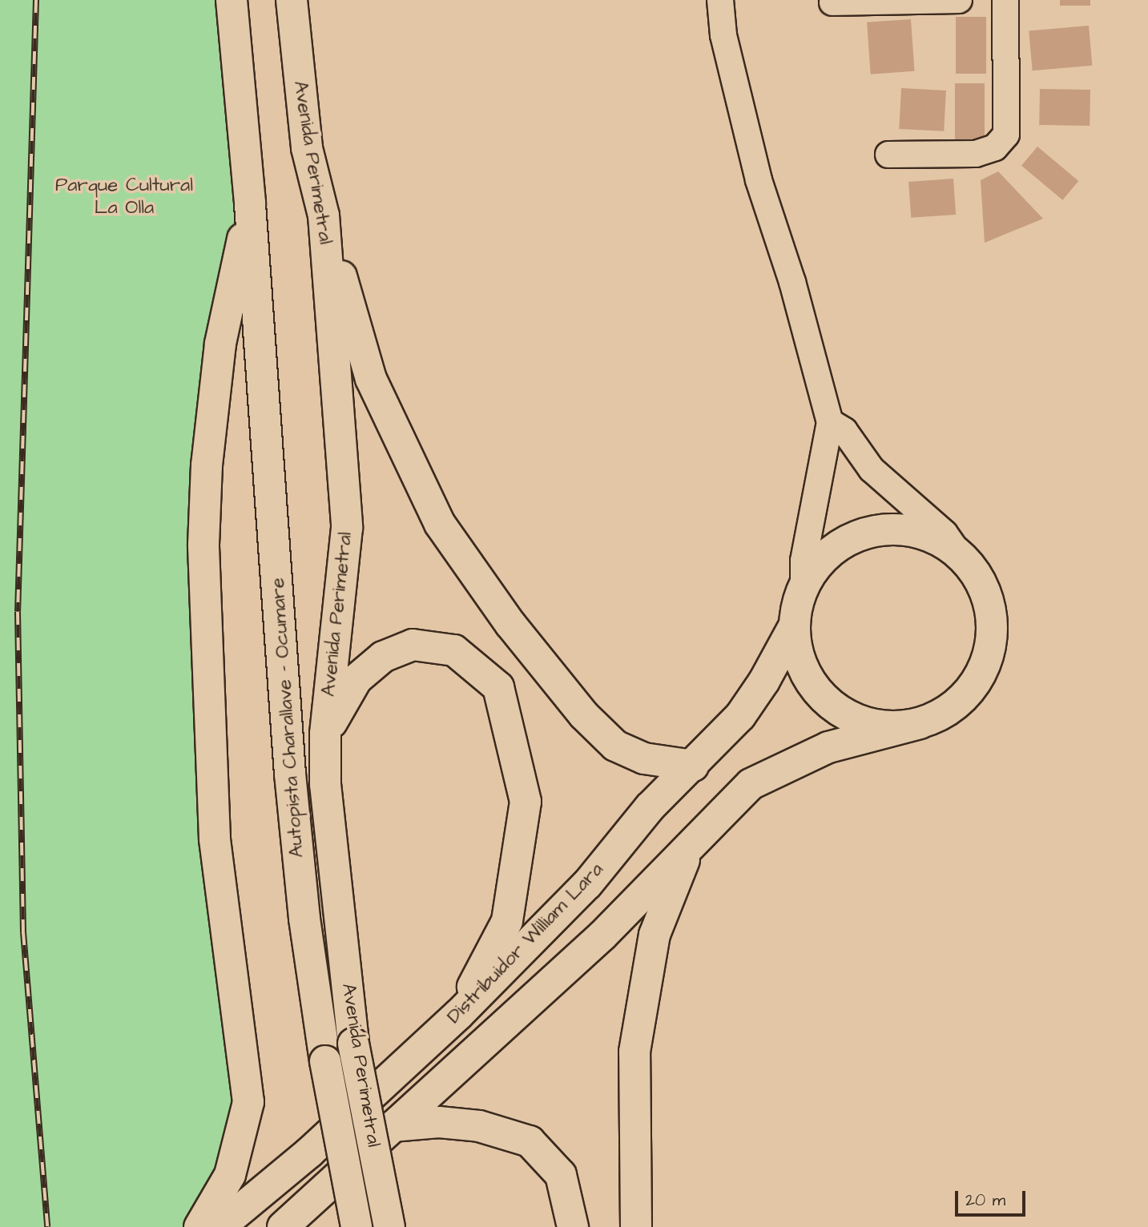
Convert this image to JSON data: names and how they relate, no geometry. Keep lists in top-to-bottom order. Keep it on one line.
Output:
{"streets":{"highway":["Avenida Perimetral","Autopista Charallave - Ocumare","Distribuidor William Lara"]},"parks":["Parque Cultural La Olla"],"scale_bar":"20 m"}
